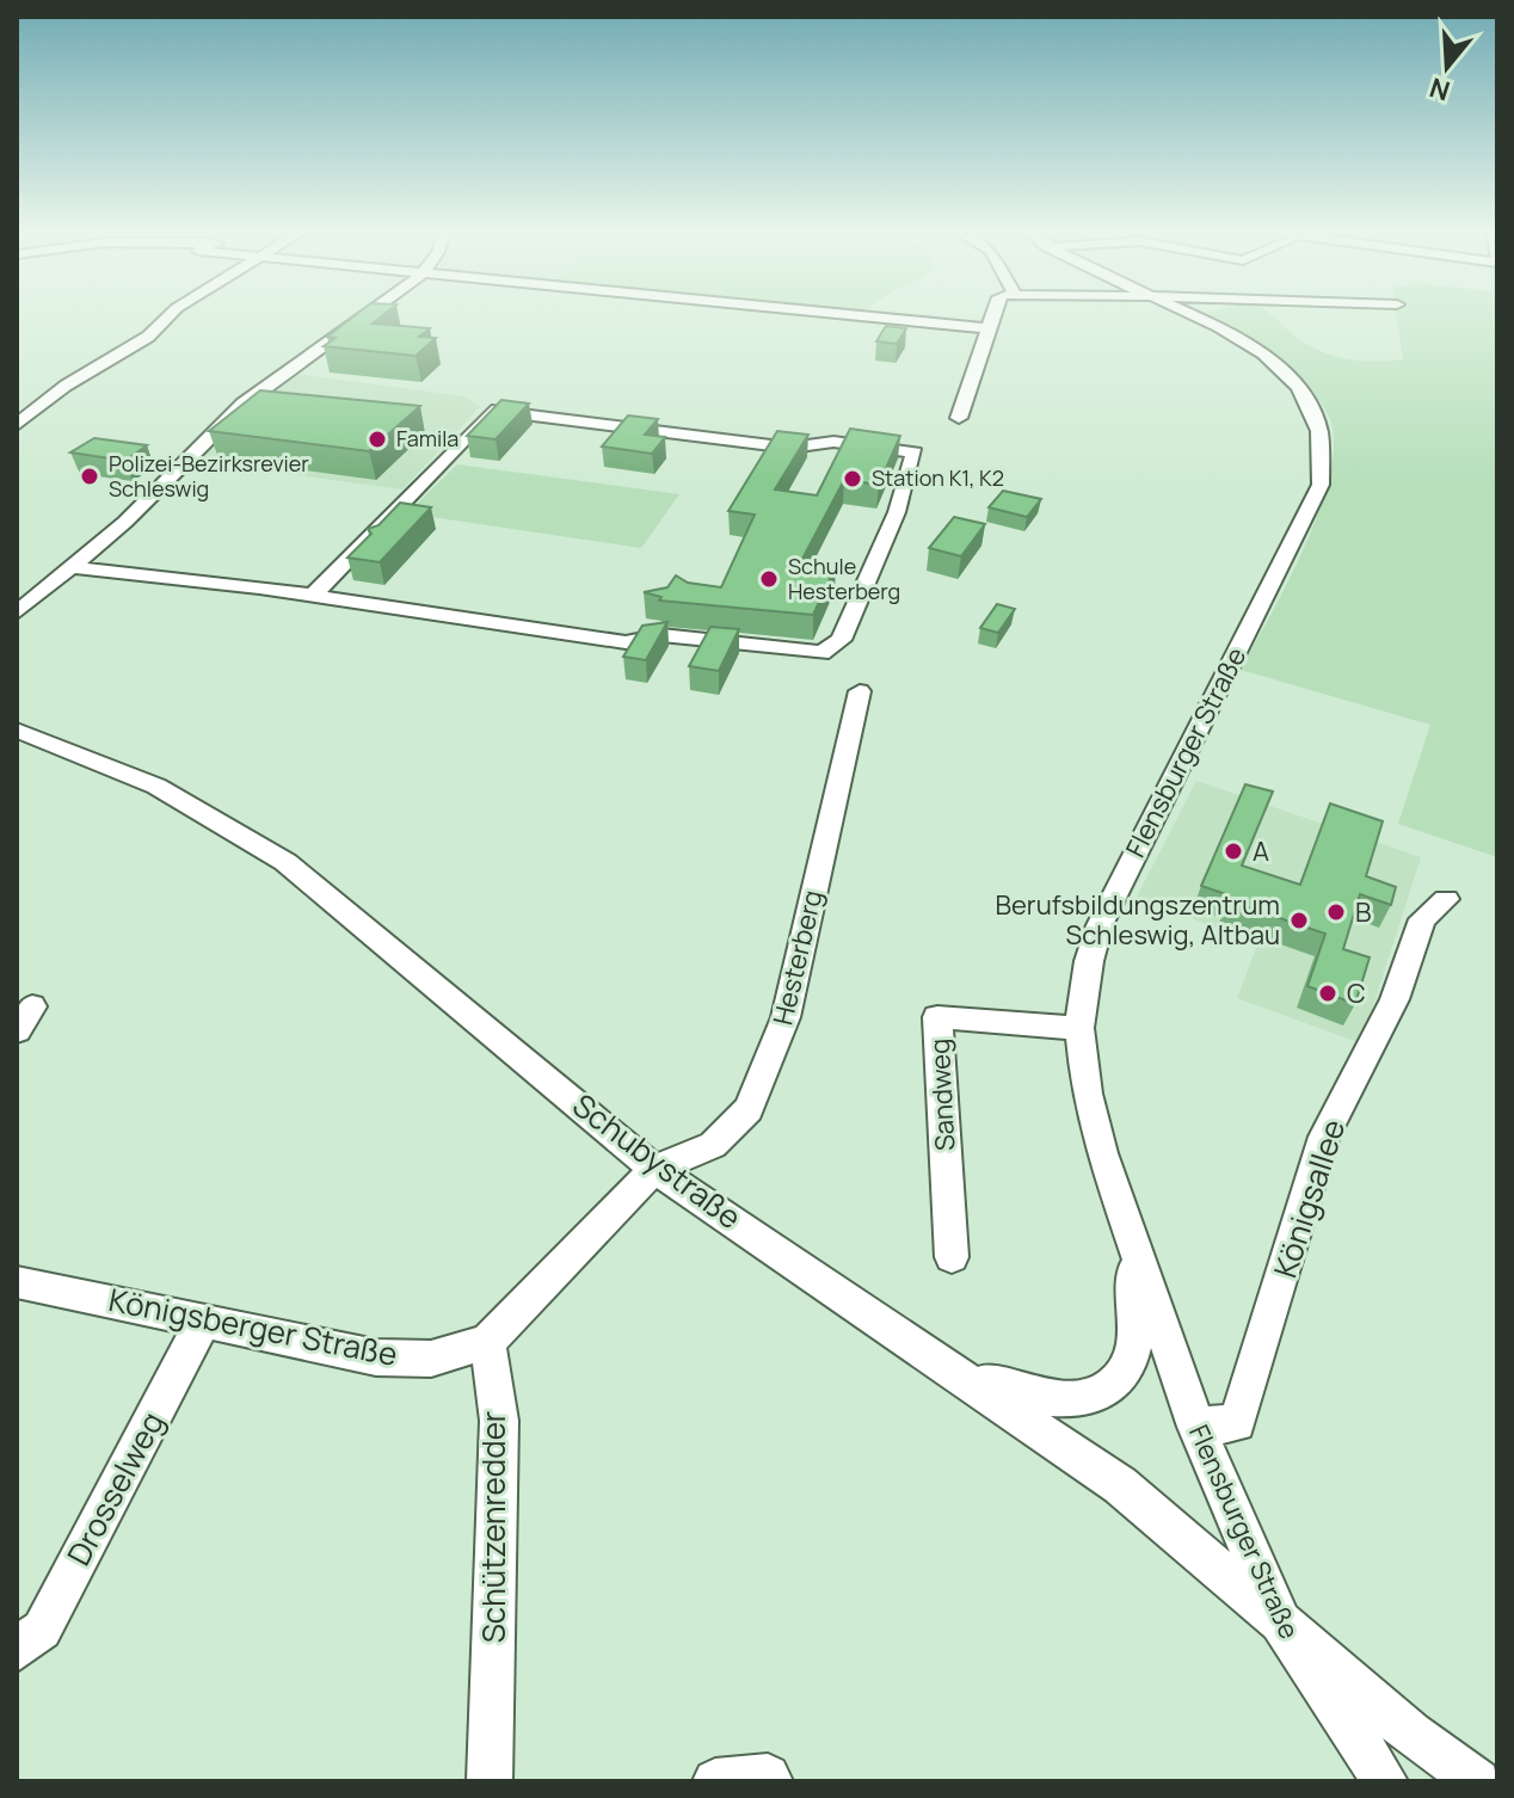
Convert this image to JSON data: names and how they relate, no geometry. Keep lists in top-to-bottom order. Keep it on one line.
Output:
{"streets":{"street":["Flensburger Straße","Hesterberg","Sandweg","Schubystraße","Königsallee","Königsberger Straße","Drosselweg","Schützenredder"]},"crossings":[["Flensburger Straße","Sandweg"],["Flensburger Straße","Schubystraße"],["Flensburger Straße","Königsallee"],["Hesterberg","Schubystraße"],["Königsberger Straße","Drosselweg"],["Königsberger Straße","Schützenredder"]],"places":["Famila","Polizei-Bezirksrevier Schleswig","Station K1, K2","Schule Hesterberg","A","B","Berufsbildungszentrum Schleswig, Altbau","C"],"north":"bottom"}
